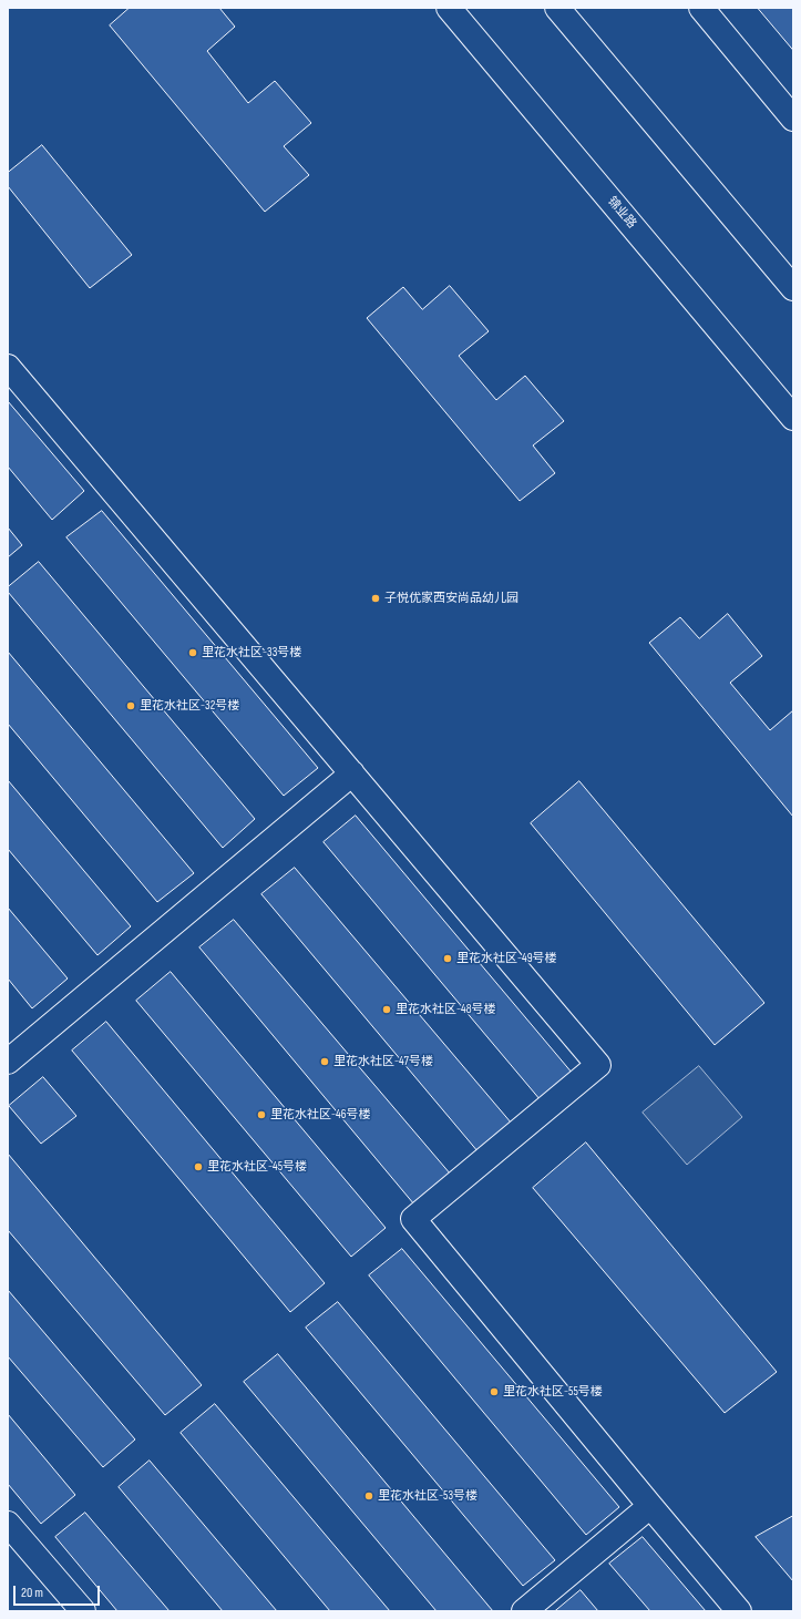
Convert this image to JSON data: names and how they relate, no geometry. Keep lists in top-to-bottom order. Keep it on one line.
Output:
{"streets":{"street":["锦业路"]},"places":["子悦优家西安尚品幼儿园","里花水社区-33号楼","里花水社区-32号楼","里花水社区-49号楼","里花水社区-48号楼","里花水社区-47号楼","里花水社区-46号楼","里花水社区-45号楼","里花水社区-55号楼","里花水社区-53号楼"],"scale_bar":"20 m"}
